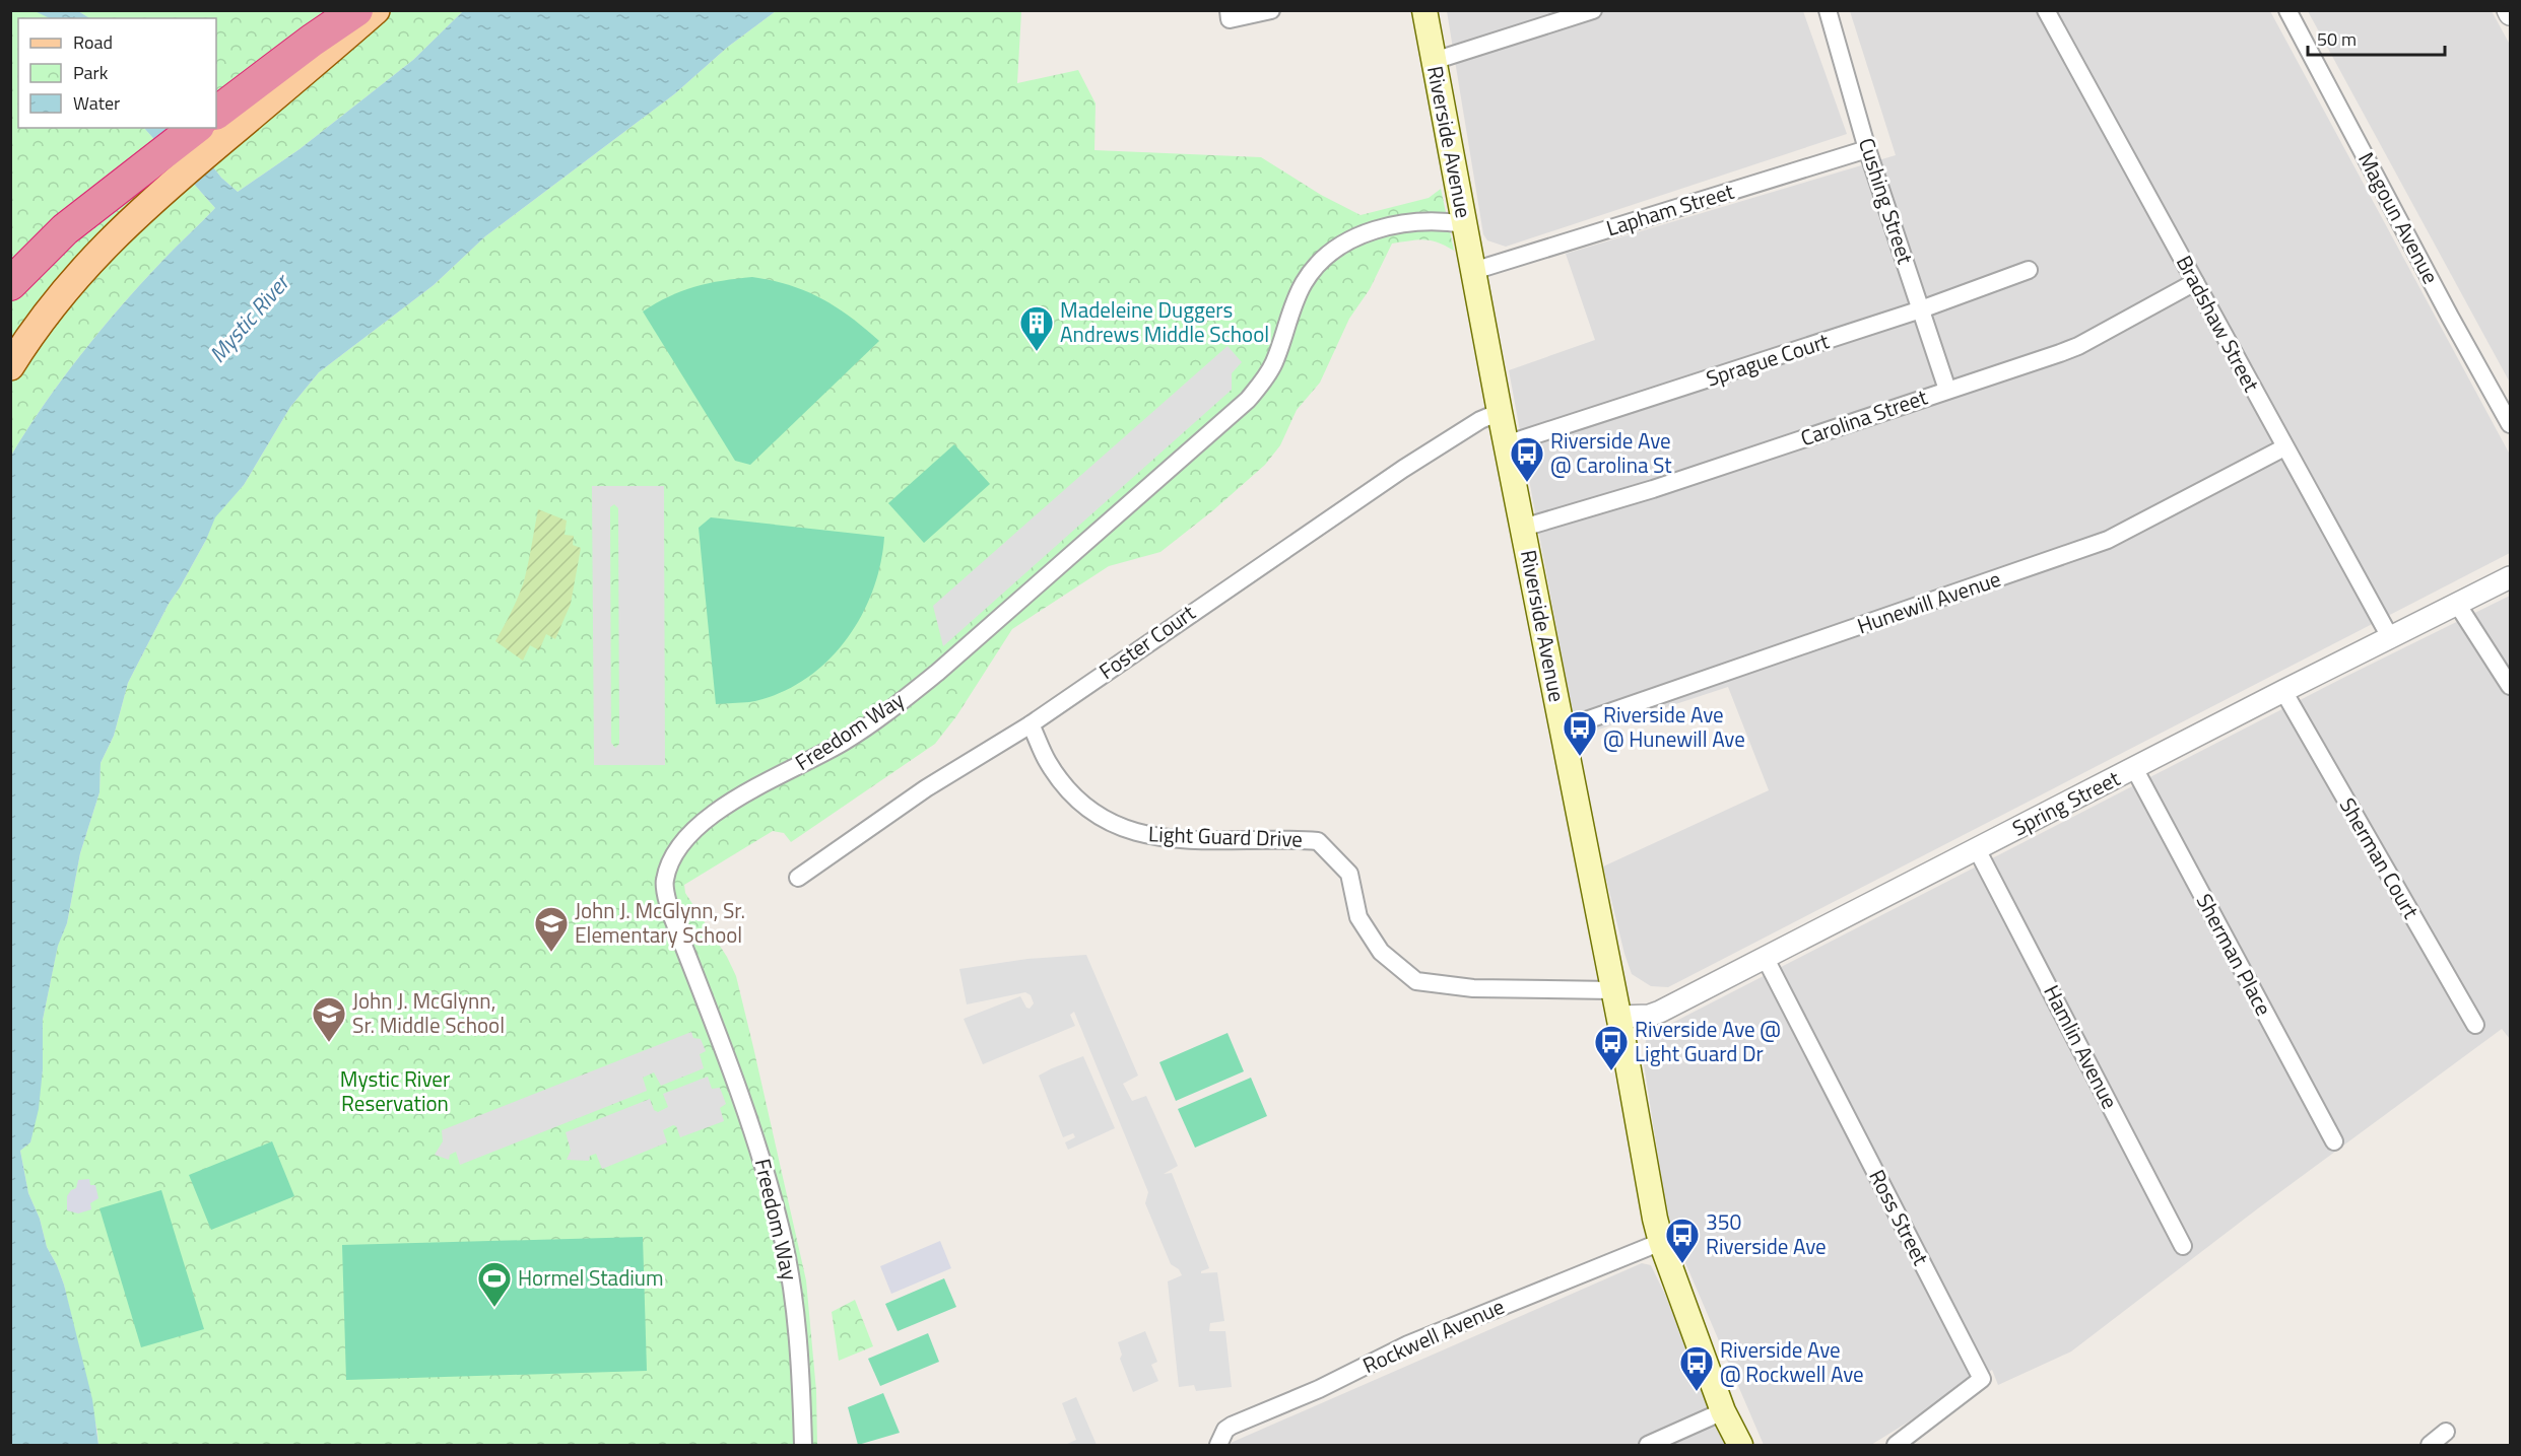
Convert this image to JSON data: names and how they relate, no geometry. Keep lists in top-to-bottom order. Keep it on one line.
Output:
{"streets":{"main road":["Riverside Avenue"],"street":["Cushing Street","Lapham Street","Magoun Avenue","Bradshaw Street","Sprague Court","Carolina Street","Hunewill Avenue","Foster Court","Freedom Way","Spring Street","Light Guard Drive","Sherman Court","Sherman Place","Hamlin Avenue","Ross Street","Rockwell Avenue"]},"crossings":[["Riverside Avenue","Lapham Street"],["Riverside Avenue","Sprague Court"],["Riverside Avenue","Carolina Street"],["Riverside Avenue","Hunewill Avenue"],["Riverside Avenue","Foster Court"],["Riverside Avenue","Freedom Way"],["Riverside Avenue","Spring Street"],["Riverside Avenue","Light Guard Drive"],["Riverside Avenue","Rockwell Avenue"],["Cushing Street","Lapham Street"],["Cushing Street","Sprague Court"],["Cushing Street","Carolina Street"],["Bradshaw Street","Carolina Street"],["Bradshaw Street","Hunewill Avenue"],["Bradshaw Street","Spring Street"],["Foster Court","Light Guard Drive"],["Spring Street","Sherman Court"],["Spring Street","Sherman Place"],["Spring Street","Hamlin Avenue"],["Spring Street","Ross Street"]],"water":["Mystic River"],"parks":["Mystic River Reservation"],"places":{"building":["Madeleine Duggers Andrews Middle School"],"bus stop":["Riverside Ave @ Carolina St","Riverside Ave @ Hunewill Ave","Riverside Ave @ Light Guard Dr","350 Riverside Ave","Riverside Ave @ Rockwell Ave"],"school or university":["John J. McGlynn, Sr. Elementary School","John J. McGlynn, Sr. Middle School"],"sports":["Hormel Stadium"]},"legend":["Road","Park","Water"],"scale_bar":"50 m"}
